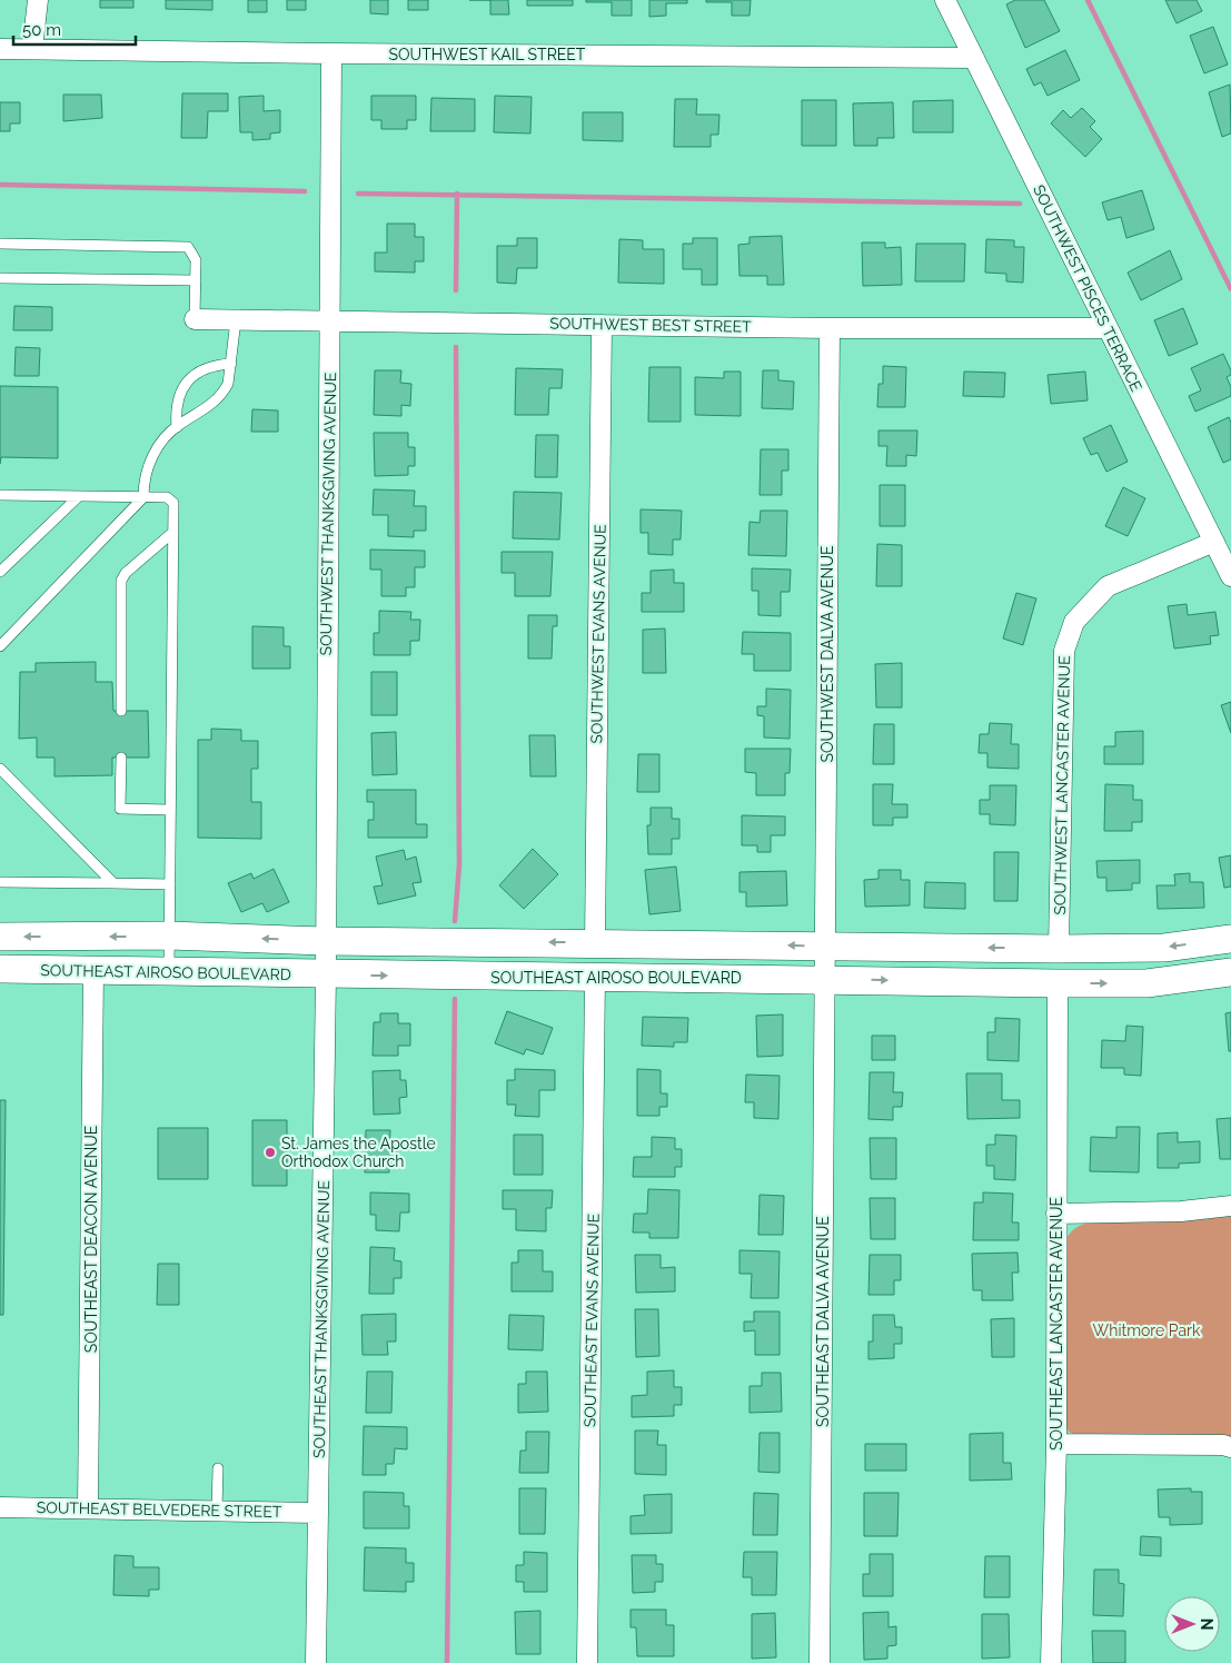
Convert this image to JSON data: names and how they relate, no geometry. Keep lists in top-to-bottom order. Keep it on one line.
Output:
{"streets":{"main road":["SOUTHEAST AIROSO BOULEVARD"],"street":["SOUTHWEST KAIL STREET","SOUTHWEST PISCES TERRACE","SOUTHWEST BEST STREET","SOUTHWEST THANKSGIVING AVENUE","SOUTHWEST EVANS AVENUE","SOUTHWEST DALVA AVENUE","SOUTHWEST LANCASTER AVENUE","SOUTHEAST DEACON AVENUE","SOUTHEAST THANKSGIVING AVENUE","SOUTHEAST EVANS AVENUE","SOUTHEAST DALVA AVENUE","SOUTHEAST LANCASTER AVENUE","SOUTHEAST BELVEDERE STREET"]},"crossings":[["SOUTHWEST KAIL STREET","SOUTHWEST PISCES TERRACE"],["SOUTHWEST KAIL STREET","SOUTHWEST THANKSGIVING AVENUE"],["SOUTHWEST PISCES TERRACE","SOUTHWEST BEST STREET"],["SOUTHWEST PISCES TERRACE","SOUTHWEST LANCASTER AVENUE"],["SOUTHWEST BEST STREET","SOUTHWEST THANKSGIVING AVENUE"],["SOUTHWEST BEST STREET","SOUTHWEST EVANS AVENUE"],["SOUTHWEST BEST STREET","SOUTHWEST DALVA AVENUE"],["SOUTHWEST THANKSGIVING AVENUE","SOUTHEAST AIROSO BOULEVARD"],["SOUTHWEST THANKSGIVING AVENUE","SOUTHEAST THANKSGIVING AVENUE"],["SOUTHWEST DALVA AVENUE","SOUTHEAST AIROSO BOULEVARD"],["SOUTHWEST DALVA AVENUE","SOUTHEAST DALVA AVENUE"],["SOUTHEAST AIROSO BOULEVARD","SOUTHEAST DEACON AVENUE"],["SOUTHEAST AIROSO BOULEVARD","SOUTHEAST THANKSGIVING AVENUE"],["SOUTHEAST AIROSO BOULEVARD","SOUTHEAST EVANS AVENUE"],["SOUTHEAST AIROSO BOULEVARD","SOUTHEAST DALVA AVENUE"],["SOUTHEAST AIROSO BOULEVARD","SOUTHEAST LANCASTER AVENUE"],["SOUTHEAST DEACON AVENUE","SOUTHEAST BELVEDERE STREET"],["SOUTHEAST THANKSGIVING AVENUE","SOUTHEAST BELVEDERE STREET"]],"parks":["Whitmore Park"],"places":["St. James the Apostle Orthodox Church"],"scale_bar":"50 m","north":"right"}
